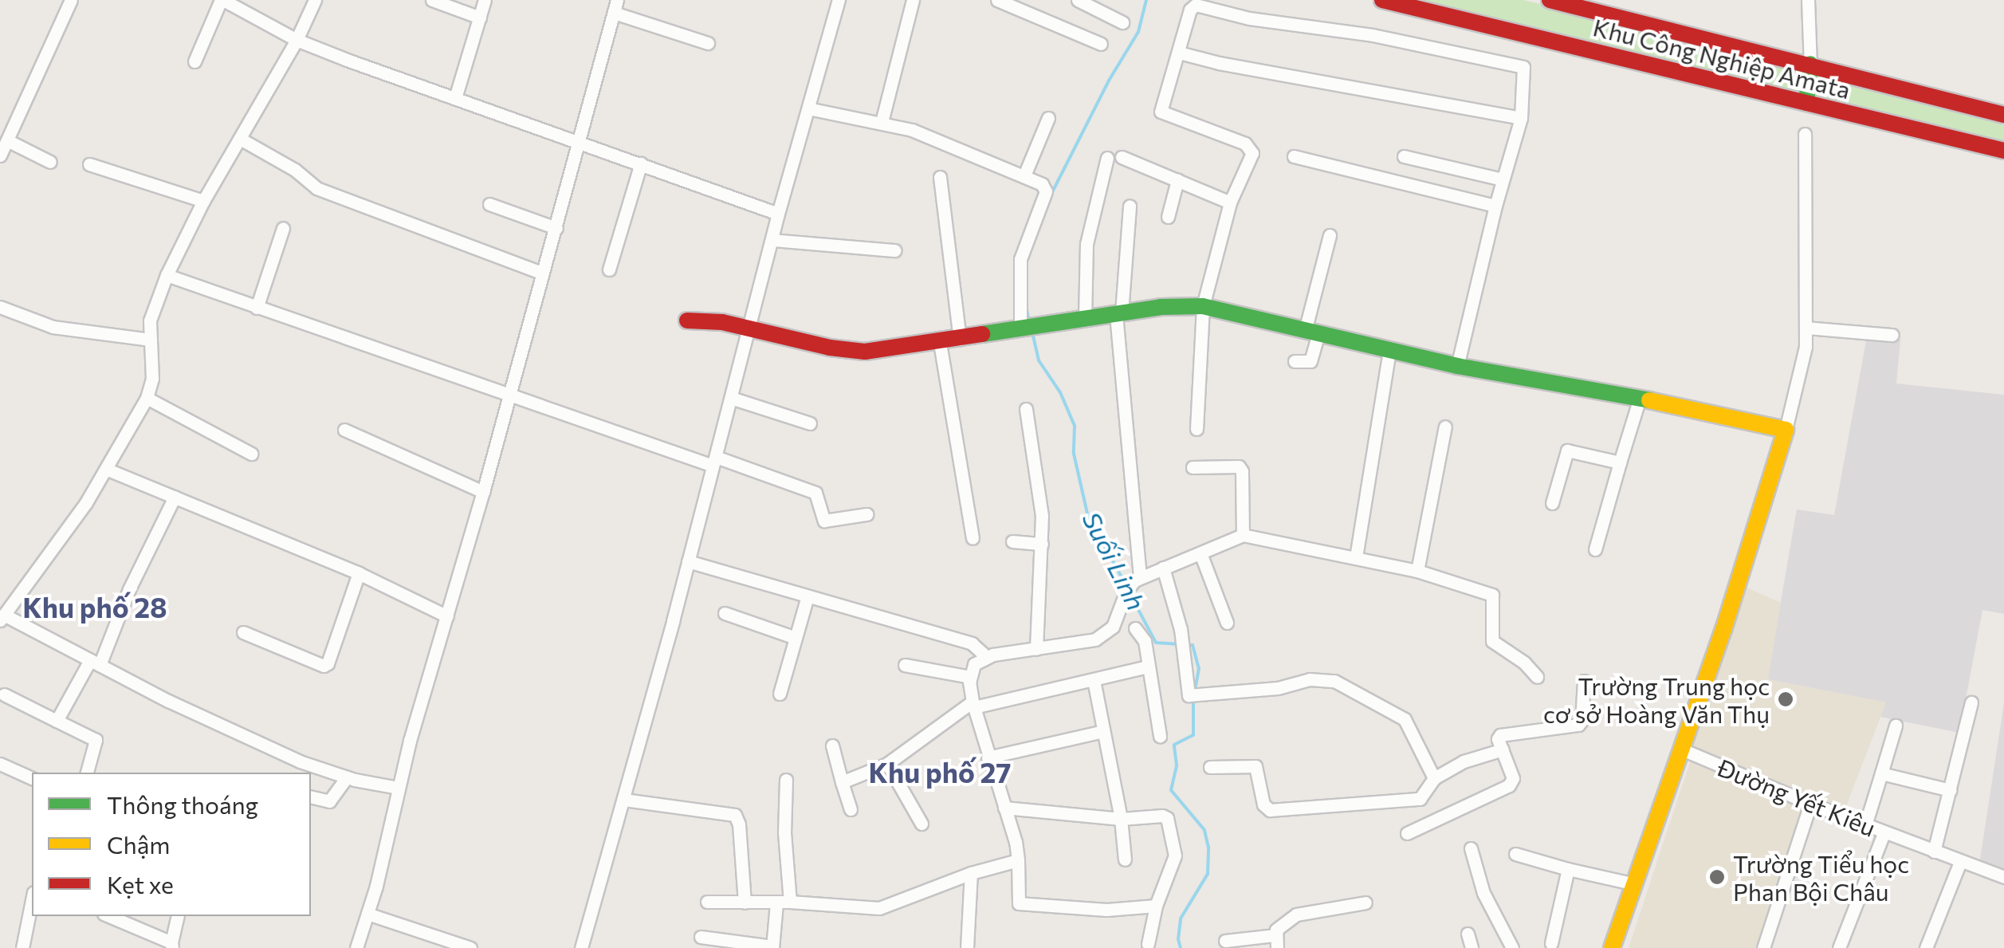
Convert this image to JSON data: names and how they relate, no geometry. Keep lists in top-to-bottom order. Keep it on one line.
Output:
{"streets":{"street":["Khu Công Nghiệp Amata","Đường Yết Kiêu"]},"districts":["Khu phố 28","Khu phố 27"],"water":["Suối Linh"],"places":["Trường Trung học cơ sở Hoàng Văn Thụ","Trường Tiểu học Phan Bội Châu"],"legend":["Thông thoáng","Chậm","Kẹt xe"]}
